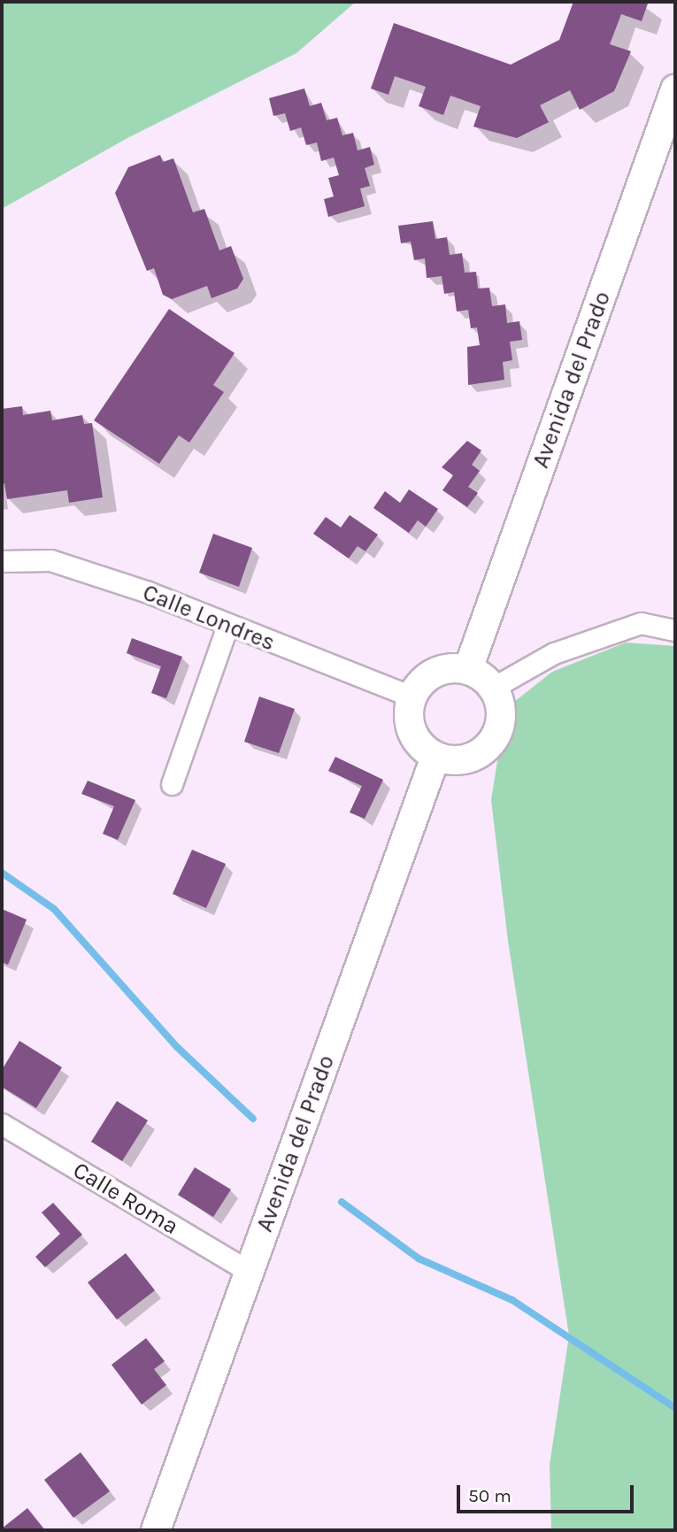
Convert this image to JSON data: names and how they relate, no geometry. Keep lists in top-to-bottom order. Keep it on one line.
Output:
{"streets":{"street":["Avenida del Prado","Calle Londres","Calle Roma"]},"crossings":[["Avenida del Prado","Calle Londres"],["Avenida del Prado","Calle Roma"]],"scale_bar":"50 m"}
